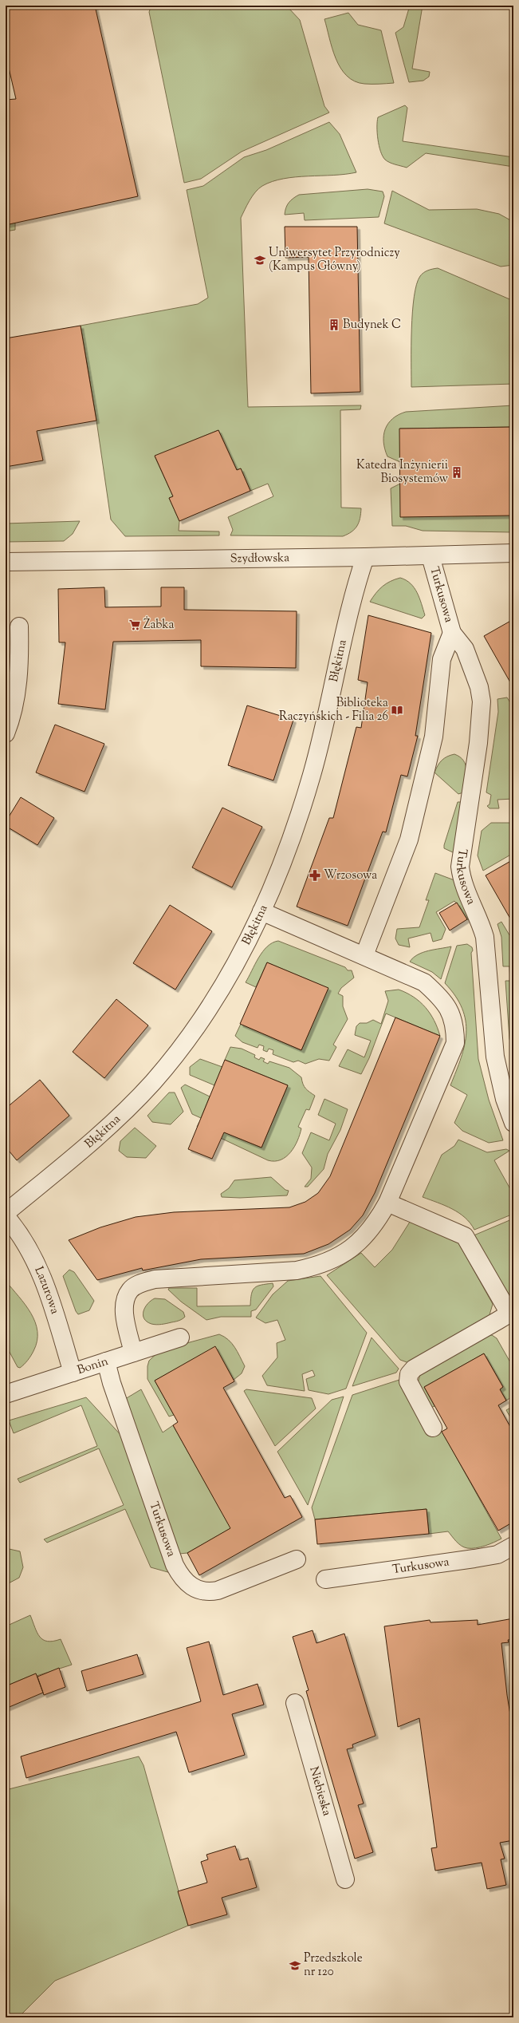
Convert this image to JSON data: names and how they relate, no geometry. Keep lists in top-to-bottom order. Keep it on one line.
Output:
{"streets":{"street":["Szydłowska","Turkusowa","Błękitna","Lazurowa","Bonin","Niebieska"]},"crossings":[["Szydłowska","Turkusowa"],["Szydłowska","Błękitna"],["Turkusowa","Bonin"],["Lazurowa","Bonin"]],"places":{"school or university":["Uniwersytet Przyrodniczy (Kampus Główny)","Przedszkole nr 120"],"building":["Budynek C","Katedra Inżynierii Biosystemów"],"supermarket":["Żabka"],"library":["Biblioteka Raczyńskich - Filia 26"],"pharmacy":["Wrzosowa"]}}
